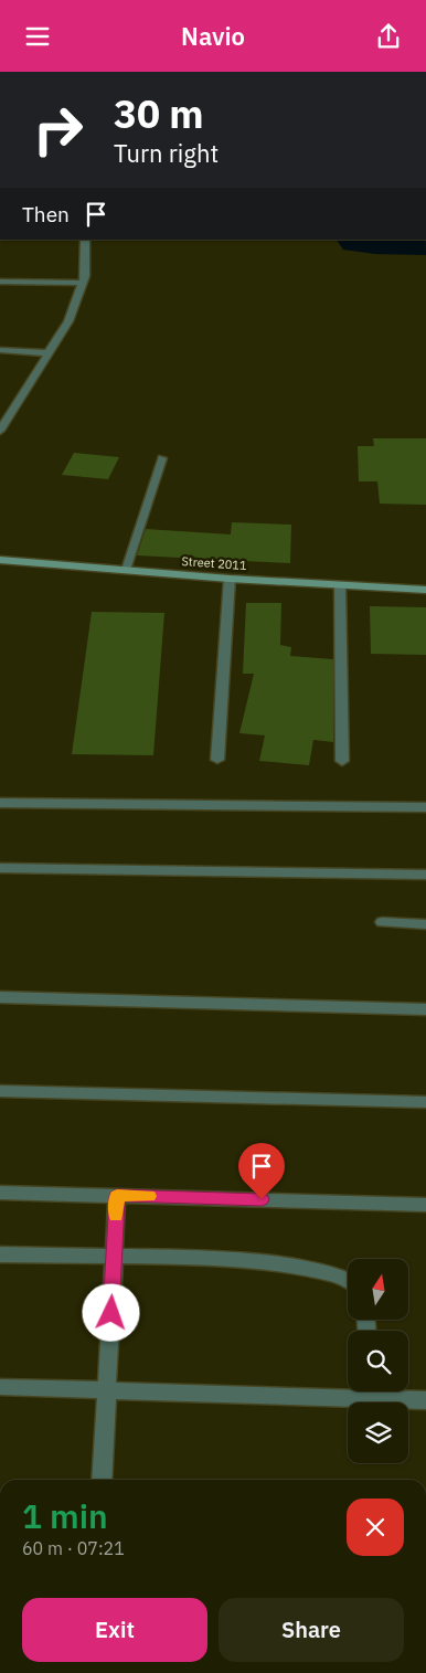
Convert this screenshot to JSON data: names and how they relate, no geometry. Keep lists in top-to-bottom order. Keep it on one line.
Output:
{"streets":{"main road":["Street 2011"]},"north":"top","page":{"header":"Navio","turn":["30 m","Turn right"],"then":"Then","heading":["1 min","60 m · 07:21"],"buttons":["Exit","Share"]}}
